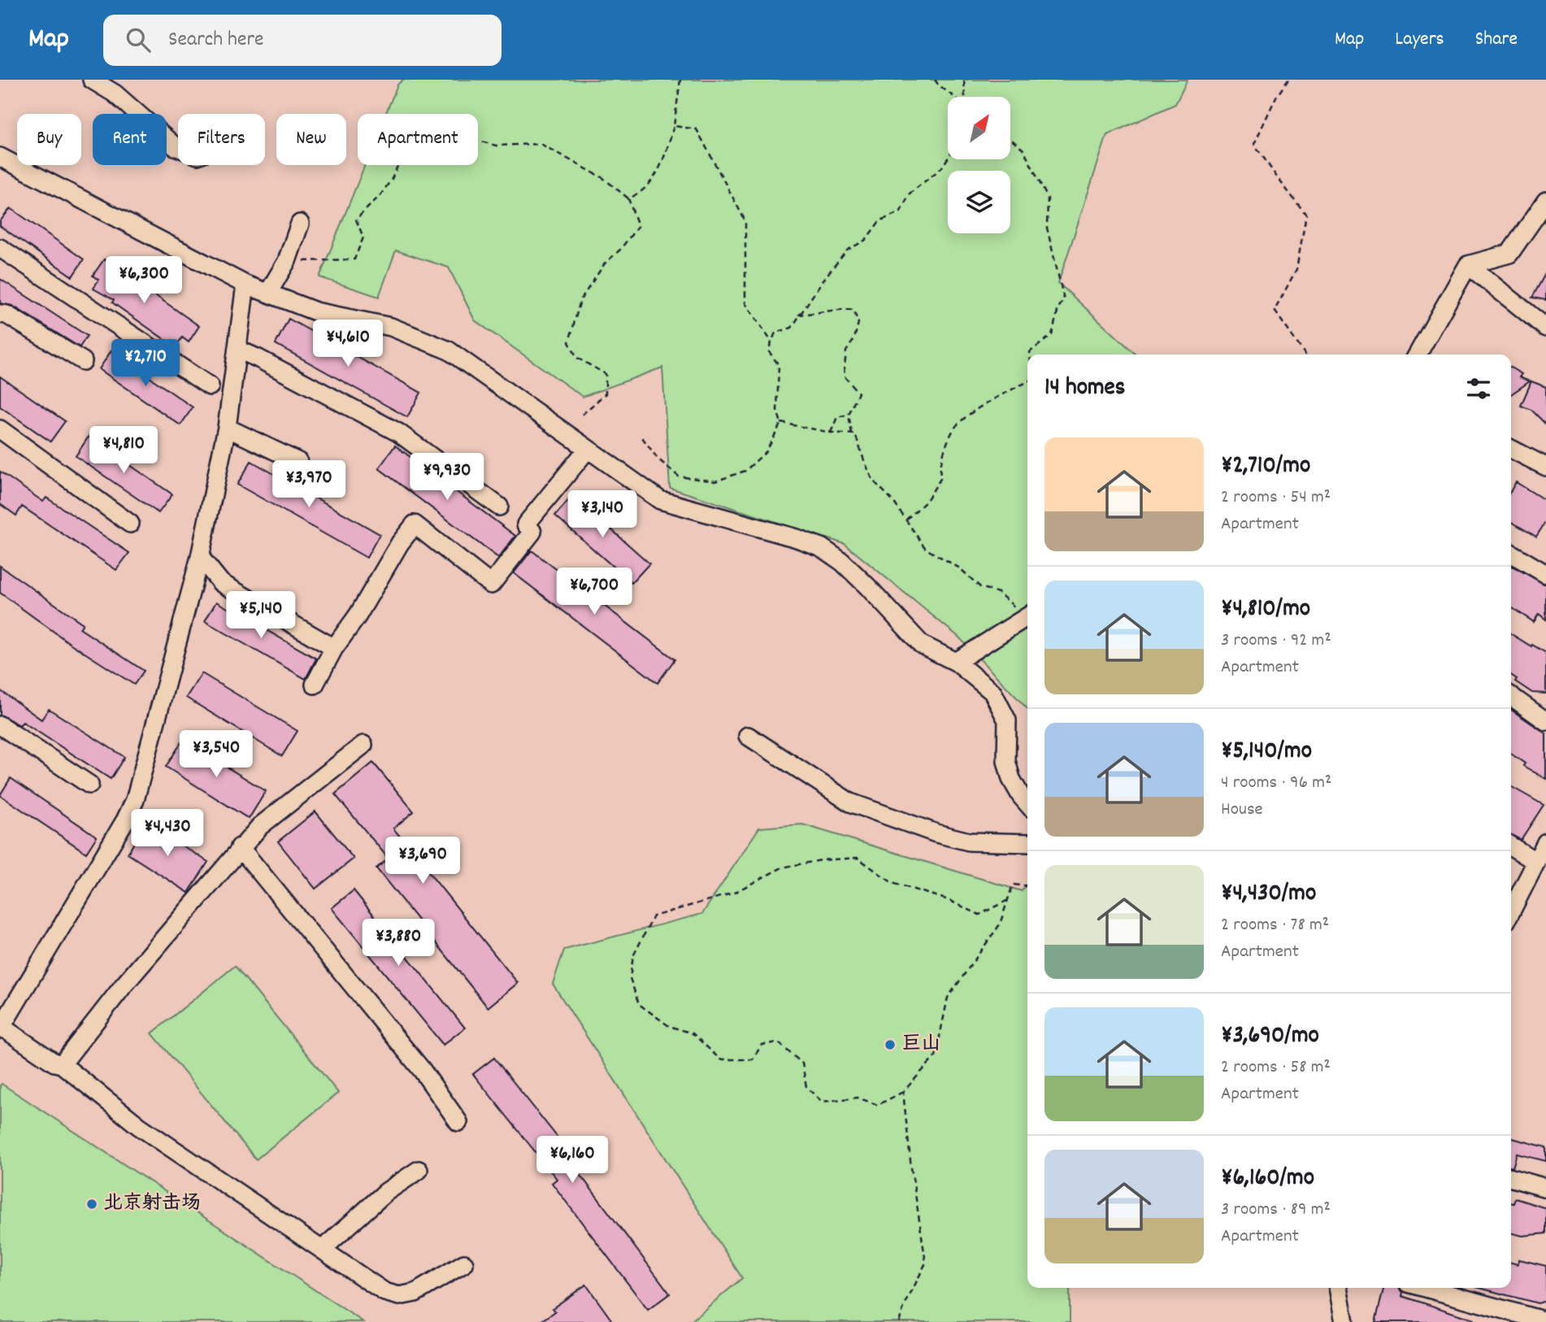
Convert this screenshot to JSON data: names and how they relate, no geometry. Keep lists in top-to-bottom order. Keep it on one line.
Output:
{"places":["巨山","北京射击场"],"north":"top right","page":{"header":"Map","search":"Search here","nav":["Map","Layers","Share"],"chip":["Buy","Rent","Filters","New","Apartment"],"price":["¥6,300","¥4,610","¥2,710","¥4,810","¥9,930","¥3,970","¥3,140","¥6,700","¥5,140","¥3,540","¥4,430","¥3,690","¥3,880","¥6,160"],"heading":"14 homes","list":[{"name":"¥2,710/mo","note":"2 rooms · 54 m² · Apartment"},{"name":"¥4,810/mo","note":"3 rooms · 92 m² · Apartment"},{"name":"¥5,140/mo","note":"4 rooms · 96 m² · House"},{"name":"¥4,430/mo","note":"2 rooms · 78 m² · Apartment"},{"name":"¥3,690/mo","note":"2 rooms · 58 m² · Apartment"},{"name":"¥6,160/mo","note":"3 rooms · 89 m² · Apartment"}]}}
